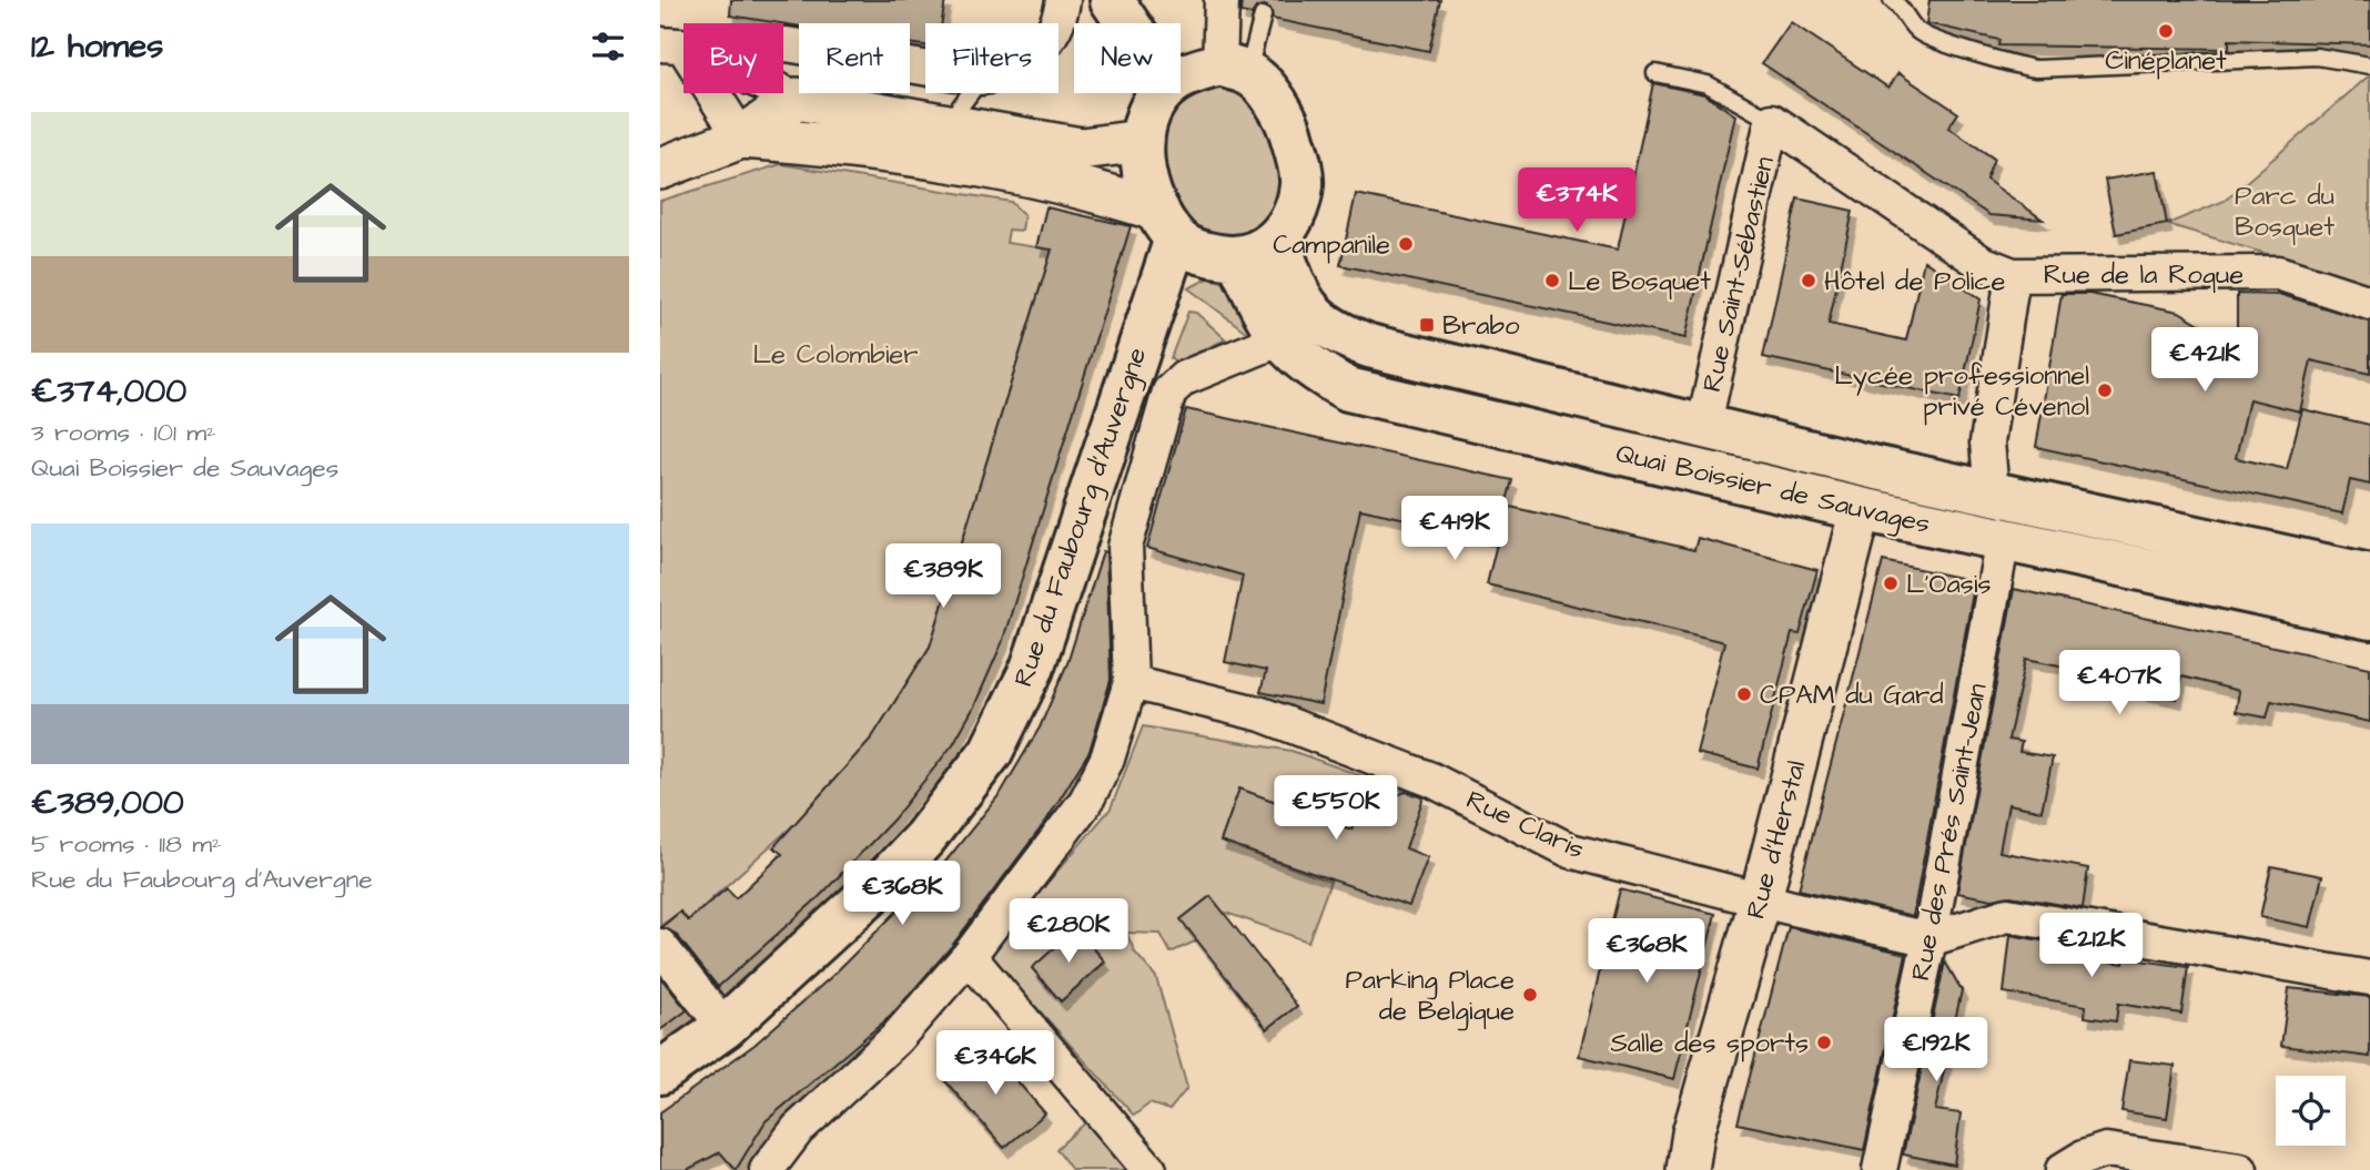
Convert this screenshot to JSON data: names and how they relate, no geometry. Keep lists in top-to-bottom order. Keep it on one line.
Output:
{"streets":{"main road":["Quai Boissier de Sauvages","Rue du Faubourg d'Auvergne"],"street":["Rue Saint-Sébastien","Rue de la Roque","Rue Claris","Rue des Prés Saint-Jean","Rue d'Herstal"]},"crossings":[["Rue Saint-Sébastien","Rue de la Roque"],["Rue Saint-Sébastien","Quai Boissier de Sauvages"],["Quai Boissier de Sauvages","Rue des Prés Saint-Jean"],["Quai Boissier de Sauvages","Rue d'Herstal"],["Rue Claris","Rue des Prés Saint-Jean"],["Rue Claris","Rue d'Herstal"]],"parks":["Parc du Bosquet","Le Colombier"],"places":{"other":["Cinéplanet","Campanile","Le Bosquet","Hôtel de Police","Lycée professionnel privé Cévenol","L'Oasis","CPAM du Gard","Parking Place de Belgique","Salle des sports"],"transit":["Brabo"]},"page":{"heading":"12 homes","chip":["Buy","Rent","Filters","New"],"list":[{"name":"€374,000","note":"3 rooms · 101 m² · Quai Boissier de Sauvages"},{"name":"€389,000","note":"5 rooms · 118 m² · Rue du Faubourg d'Auvergne"}],"price":["€374K","€421K","€419K","€389K","€407K","€550K","€368K","€280K","€212K","€368K","€192K","€346K"]}}
